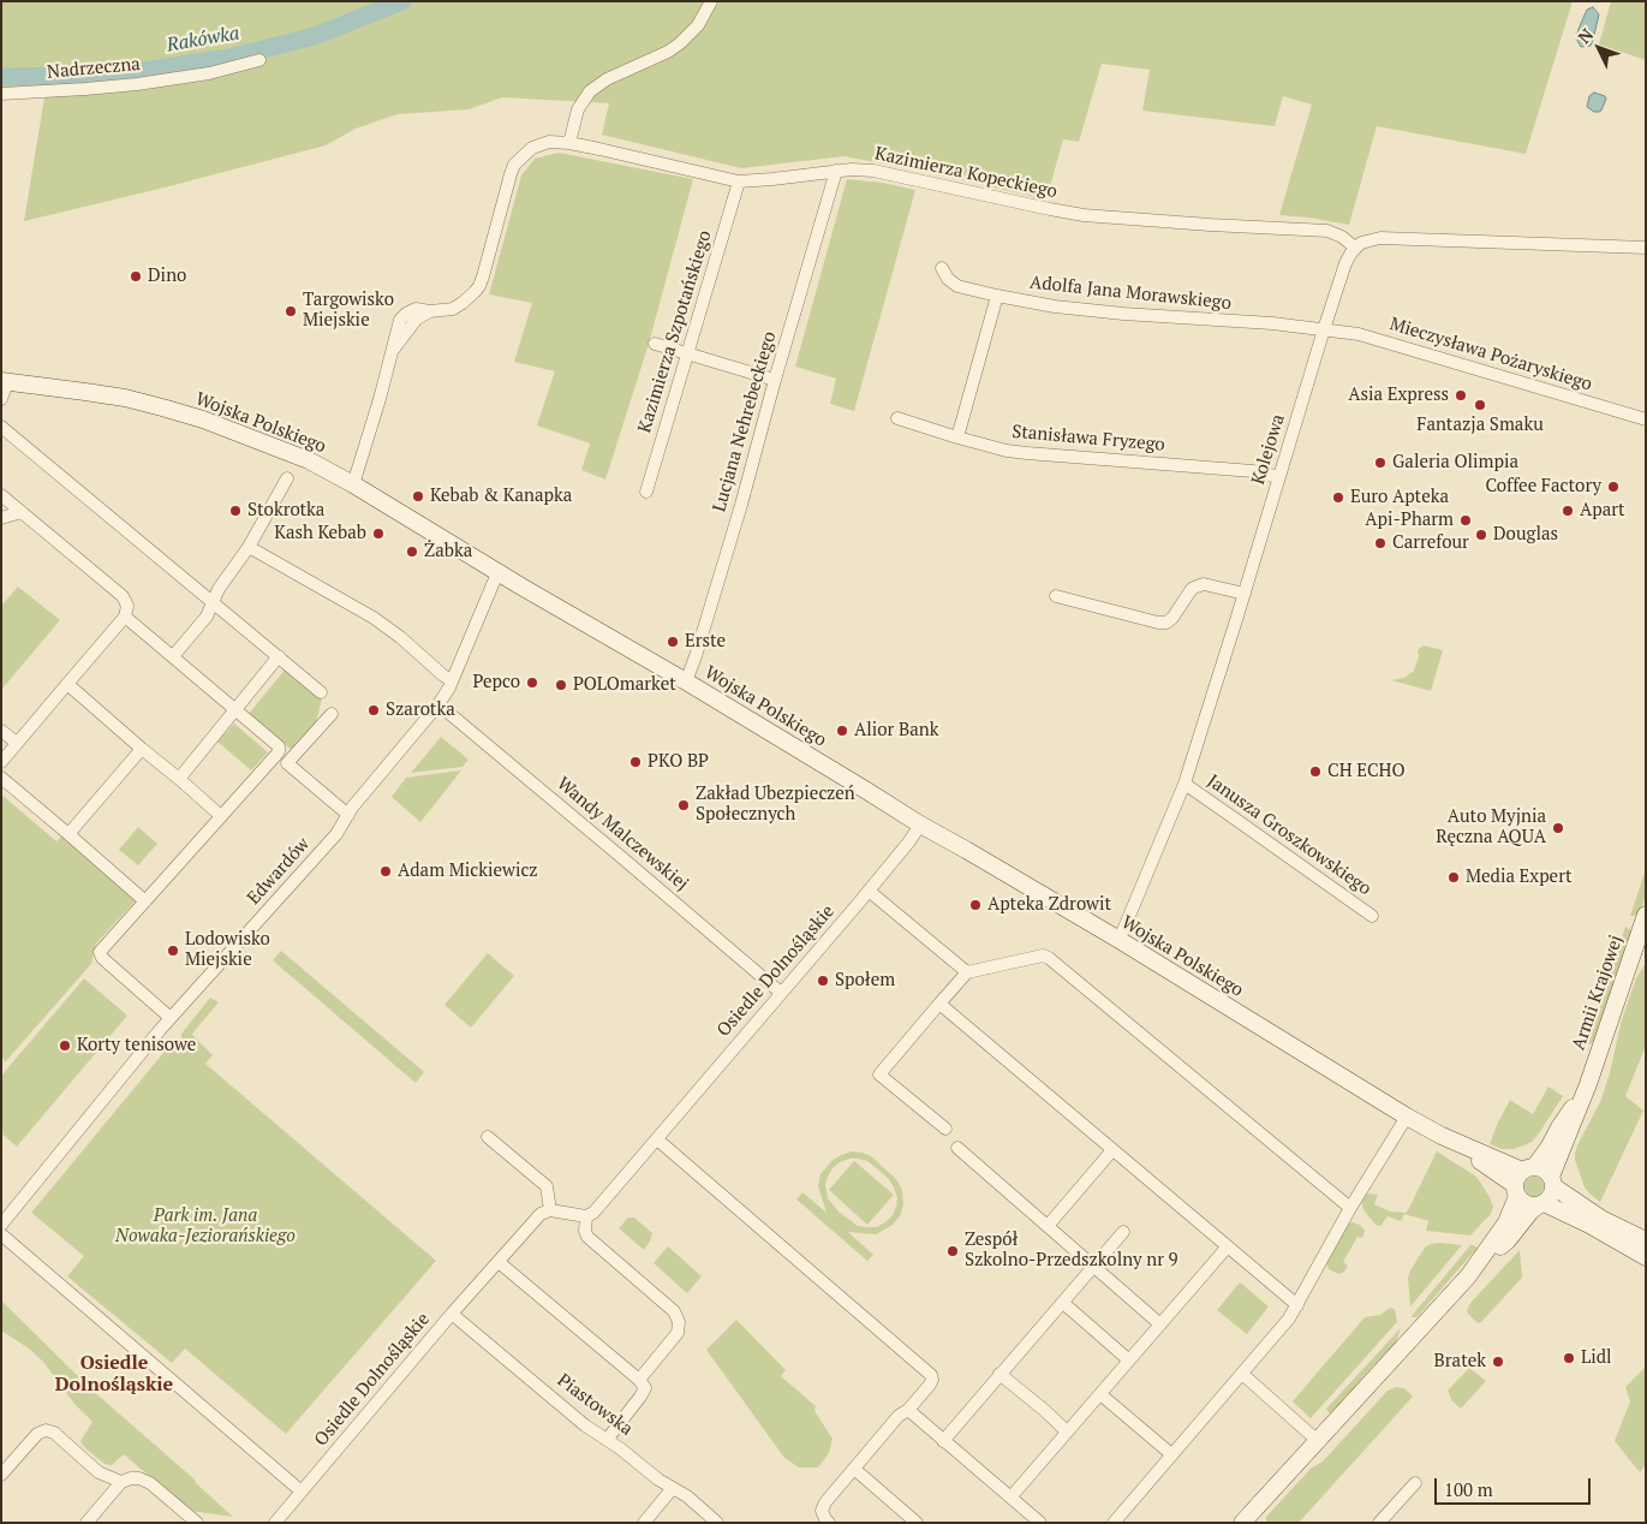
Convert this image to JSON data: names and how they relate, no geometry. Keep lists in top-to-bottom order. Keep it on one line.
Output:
{"streets":{"street":["Nadrzeczna","Kazimierza Kopeckiego","Adolfa Jana Morawskiego","Kazimierza Szpotańskiego","Mieczysława Pożaryskiego","Lucjana Nehrebeckiego","Wojska Polskiego","Stanisława Fryzego","Kolejowa","Wandy Malczewskiej","Janusza Groszkowskiego","Edwardów","Osiedle Dolnośląskie","Armii Krajowej","Piastowska"]},"crossings":[["Kazimierza Kopeckiego","Kazimierza Szpotańskiego"],["Kazimierza Kopeckiego","Lucjana Nehrebeckiego"],["Kazimierza Kopeckiego","Wojska Polskiego"],["Kazimierza Kopeckiego","Kolejowa"],["Adolfa Jana Morawskiego","Mieczysława Pożaryskiego"],["Adolfa Jana Morawskiego","Kolejowa"],["Mieczysława Pożaryskiego","Kolejowa"],["Lucjana Nehrebeckiego","Wojska Polskiego"],["Wojska Polskiego","Kolejowa"],["Wojska Polskiego","Edwardów"],["Wojska Polskiego","Osiedle Dolnośląskie"],["Wojska Polskiego","Armii Krajowej"],["Stanisława Fryzego","Kolejowa"],["Kolejowa","Janusza Groszkowskiego"],["Wandy Malczewskiej","Edwardów"],["Wandy Malczewskiej","Osiedle Dolnośląskie"],["Osiedle Dolnośląskie","Piastowska"]],"districts":["Osiedle Dolnośląskie"],"water":["Rakówka"],"parks":["Park im. Jana Nowaka-Jeziorańskiego"],"places":["Dino","Targowisko Miejskie","Asia Express","Fantazja Smaku","Galeria Olimpia","Coffee Factory","Kebab & Kanapka","Euro Apteka","Stokrotka","Apart","Api-Pharm","Kash Kebab","Douglas","Carrefour","Żabka","Erste","Pepco","POLOmarket","Szarotka","Alior Bank","PKO BP","CH ECHO","Zakład Ubezpieczeń Społecznych","Auto Myjnia Ręczna AQUA","Adam Mickiewicz","Media Expert","Apteka Zdrowit","Lodowisko Miejskie","Społem","Korty tenisowe","Zespół Szkolno-Przedszkolny nr 9","Lidl","Bratek"],"scale_bar":"100 m","north":"top left"}
